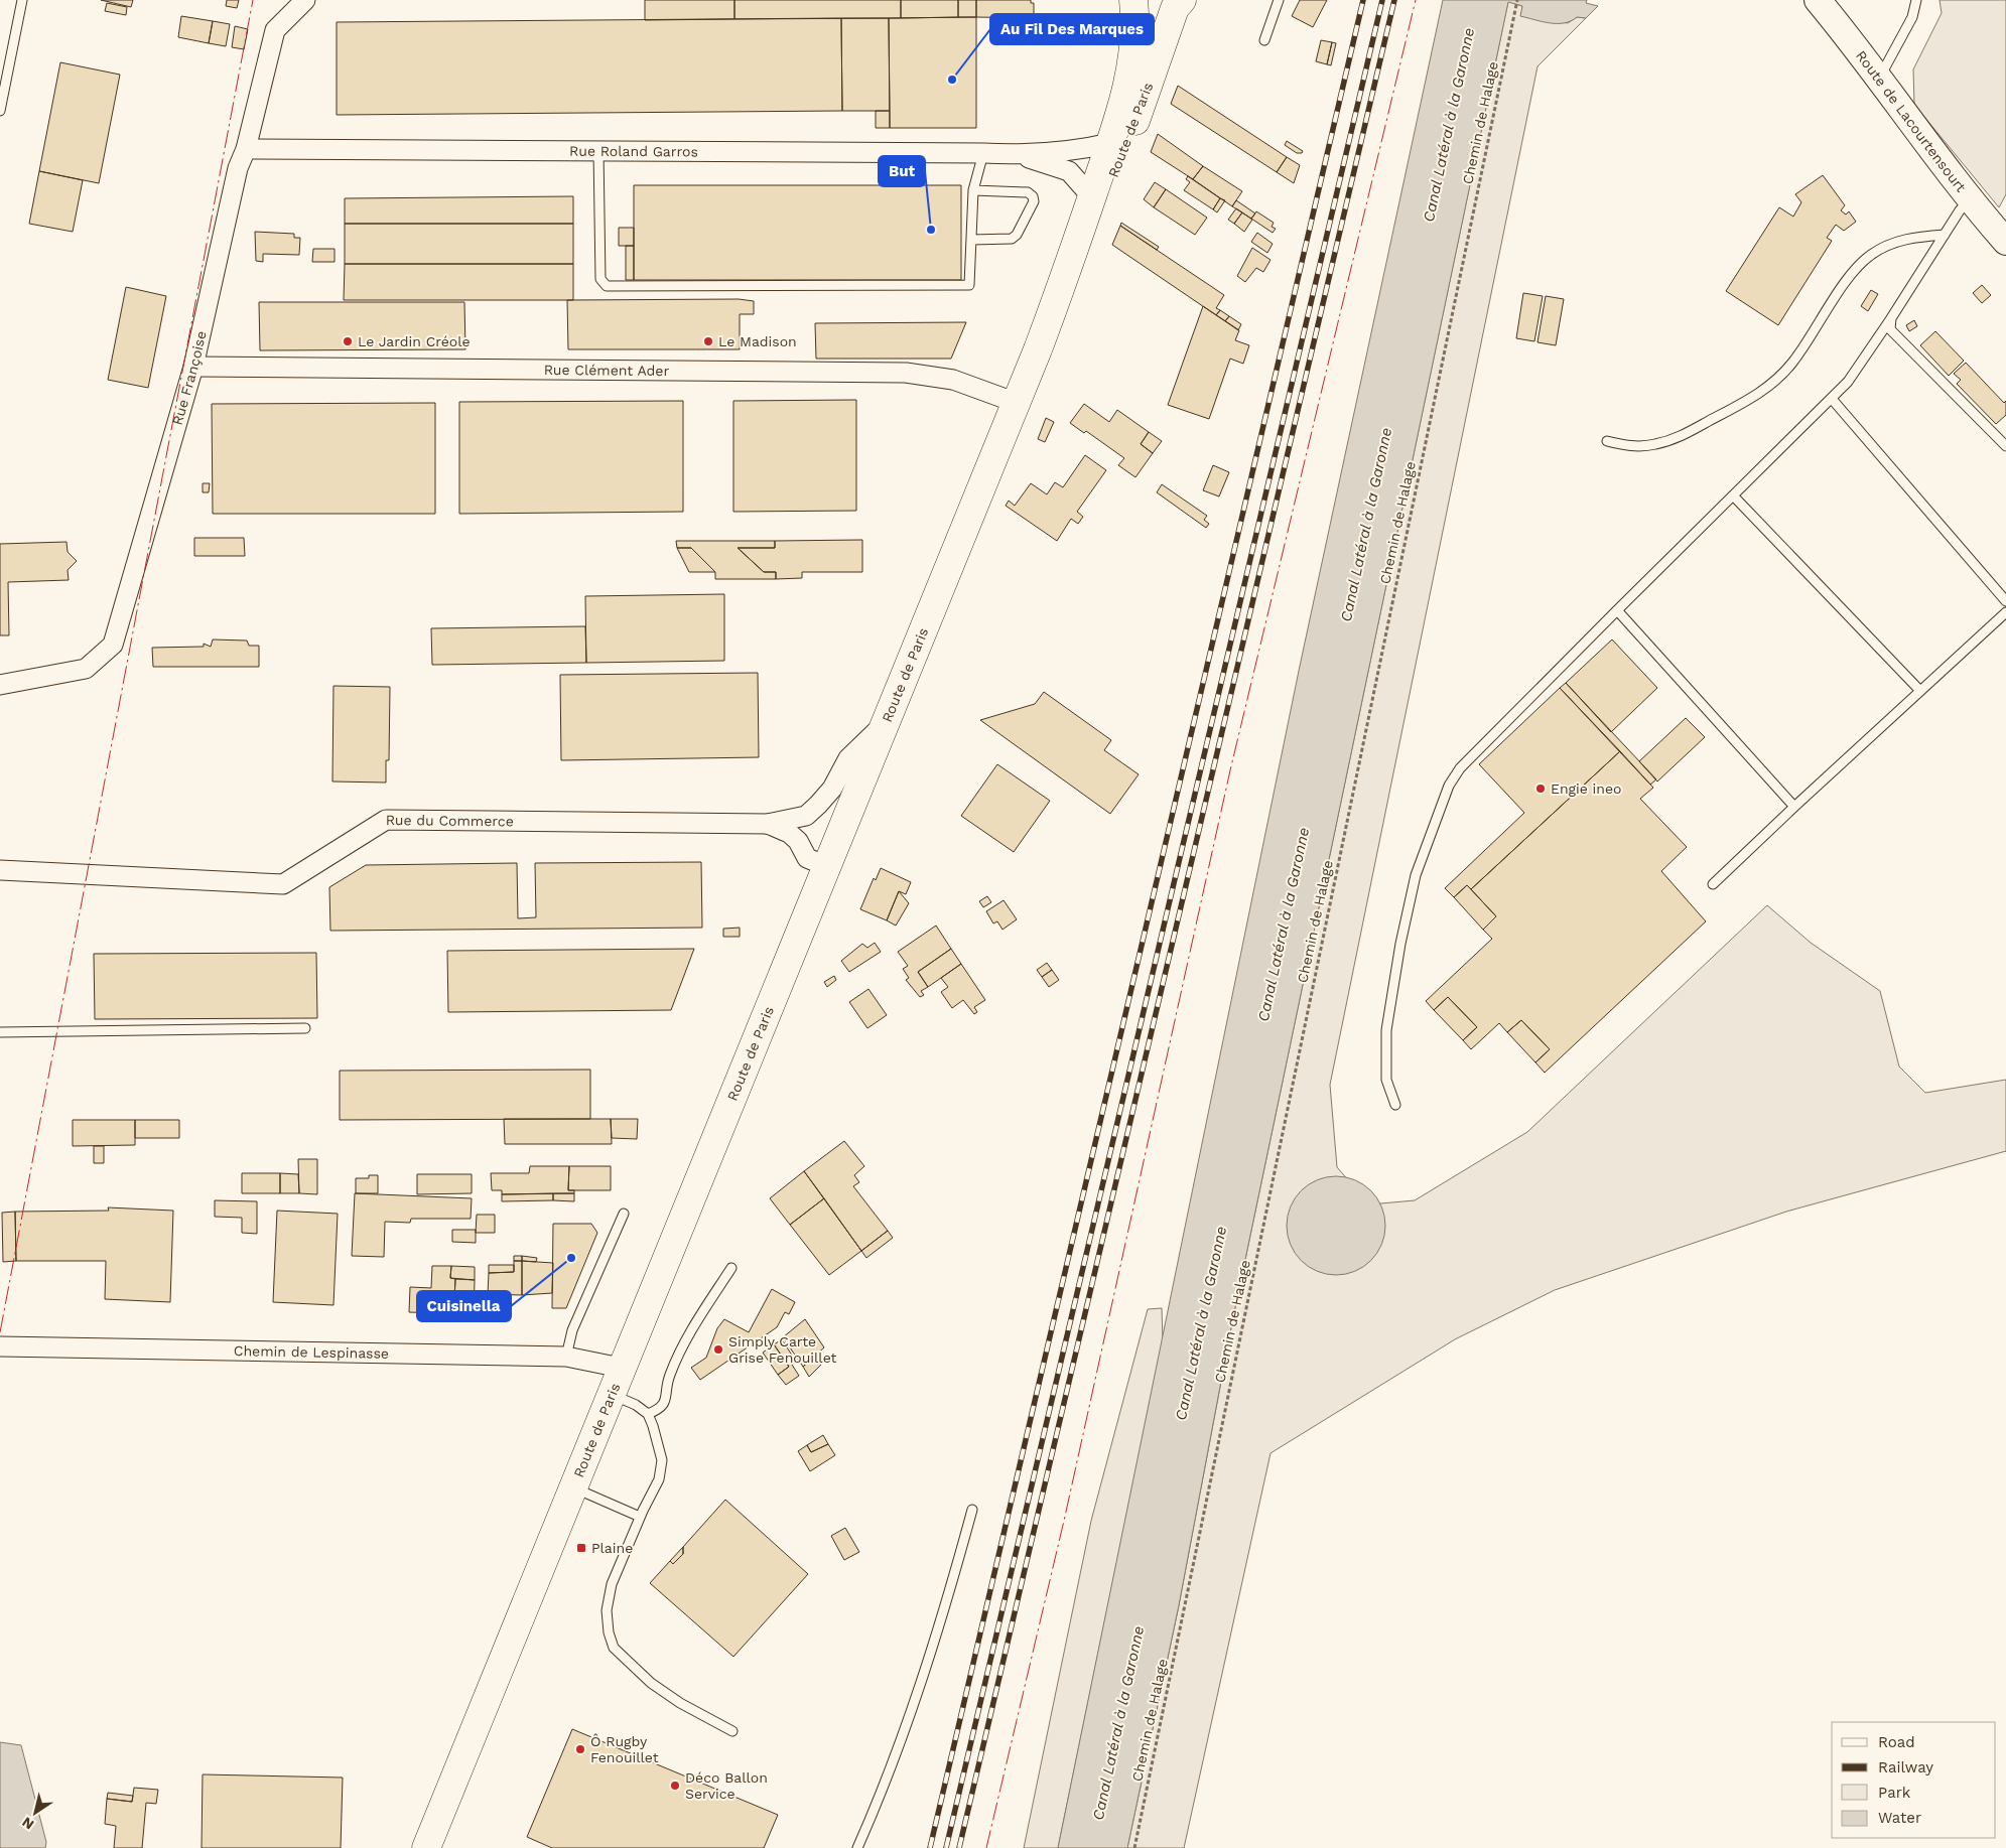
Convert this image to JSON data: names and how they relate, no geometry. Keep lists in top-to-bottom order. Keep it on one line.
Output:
{"streets":{"main road":["Route de Lacourtensourt","Route de Paris"],"street":["Rue Roland Garros","Rue Clément Ader","Rue Françoise","Rue du Commerce","Chemin de Lespinasse"],"path":["Chemin de Halage"]},"crossings":[["Route de Paris","Rue Roland Garros"],["Route de Paris","Rue Clément Ader"],["Route de Paris","Rue du Commerce"],["Route de Paris","Chemin de Lespinasse"],["Rue Roland Garros","Rue Françoise"],["Rue Clément Ader","Rue Françoise"]],"water":["Canal Latéral à la Garonne"],"places":{"other":["Au Fil Des Marques","But","Le Jardin Créole","Le Madison","Engie ineo","Cuisinella","Simply Carte Grise Fenouillet","Ô Rugby Fenouillet","Déco Ballon Service"],"transit":["Plaine"]},"legend":["Road","Railway","Park","Water"],"north":"bottom left"}
